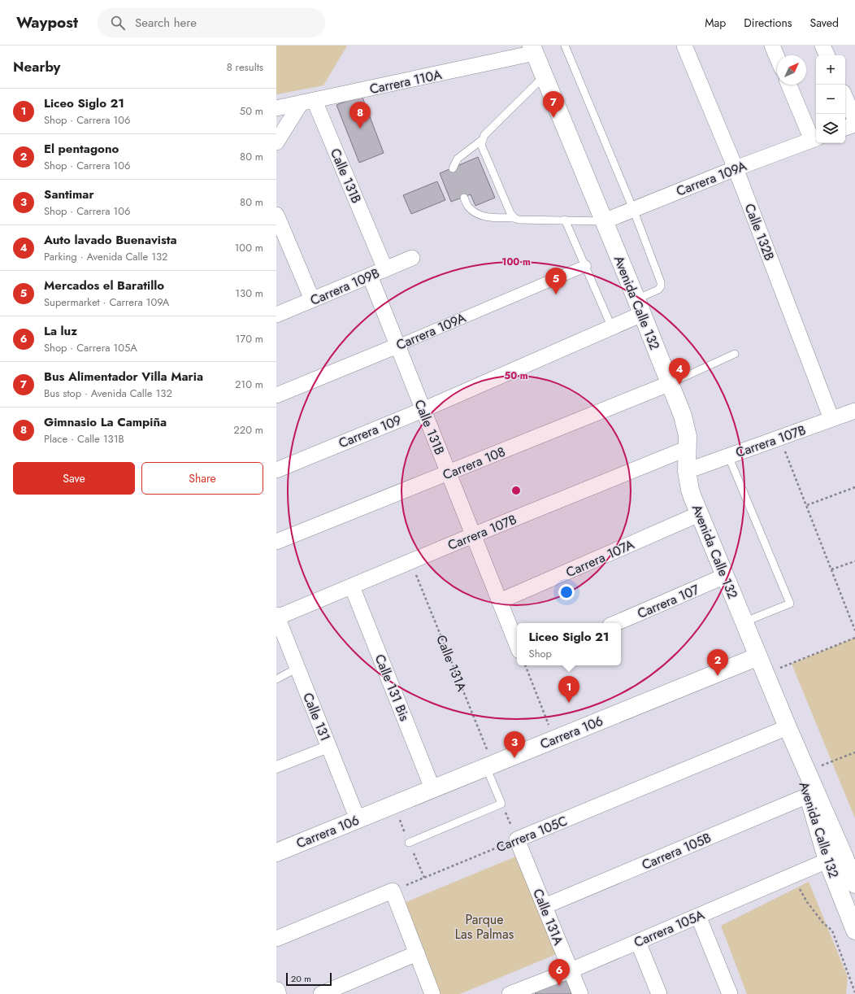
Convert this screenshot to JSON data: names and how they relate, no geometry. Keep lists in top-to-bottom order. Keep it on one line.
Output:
{"streets":{"main road":["Avenida Calle 132","Carrera 106"],"street":["Carrera 110A","Calle 131B","Carrera 109A","Calle 132B","Carrera 109B","Carrera 109","Carrera 107B","Carrera 108","Carrera 107A","Carrera 107","Calle 131A","Calle 131 Bis","Calle 131","Carrera 105C","Carrera 105B","Carrera 105A"]},"crossings":[["Carrera 110A","Calle 131B"],["Carrera 110A","Avenida Calle 132"],["Calle 131B","Carrera 109A"],["Calle 131B","Carrera 109B"],["Calle 131B","Carrera 109"],["Calle 131B","Carrera 107B"],["Calle 131B","Carrera 108"],["Calle 131B","Carrera 107A"],["Carrera 109A","Calle 132B"],["Carrera 109A","Avenida Calle 132"],["Calle 132B","Carrera 107B"],["Avenida Calle 132","Carrera 109"],["Avenida Calle 132","Carrera 107B"],["Avenida Calle 132","Carrera 108"],["Avenida Calle 132","Carrera 107A"],["Avenida Calle 132","Carrera 107"],["Avenida Calle 132","Carrera 106"],["Avenida Calle 132","Carrera 105C"],["Avenida Calle 132","Carrera 105B"],["Avenida Calle 132","Carrera 105A"],["Carrera 107B","Calle 131A"],["Carrera 107B","Calle 131 Bis"],["Carrera 107B","Calle 131"],["Calle 131A","Carrera 106"],["Calle 131A","Carrera 105C"],["Calle 131A","Carrera 105B"],["Calle 131A","Carrera 105A"],["Calle 131 Bis","Carrera 106"],["Calle 131","Carrera 106"]],"parks":["Parque Las Palmas"],"scale_bar":"20 m","north":"top right","page":{"header":"Waypost","search":"Search here","nav":["Map","Directions","Saved"],"heading":["Nearby","8 results"],"map_buttons":["+","−"],"list":[{"mark":"1","name":"Liceo Siglo 21","note":"Shop · Carrera 106","value":"50 m"},{"mark":"2","name":"El pentagono","note":"Shop · Carrera 106","value":"80 m"},{"mark":"3","name":"Santimar","note":"Shop · Carrera 106","value":"80 m"},{"mark":"4","name":"Auto lavado Buenavista","note":"Parking · Avenida Calle 132","value":"100 m"},{"mark":"5","name":"Mercados el Baratillo","note":"Supermarket · Carrera 109A","value":"130 m"},{"mark":"6","name":"La luz","note":"Shop · Carrera 105A","value":"170 m"},{"mark":"7","name":"Bus Alimentador Villa Maria","note":"Bus stop · Avenida Calle 132","value":"210 m"},{"mark":"8","name":"Gimnasio La Campiña","note":"Place · Calle 131B","value":"220 m"}],"pins":["7","8","5","4","2","1","3","6"],"buttons":["Save","Share"],"popup":["Liceo Siglo 21","Shop"],"scale":"20 m"},"rings":["100 m","50 m"]}
